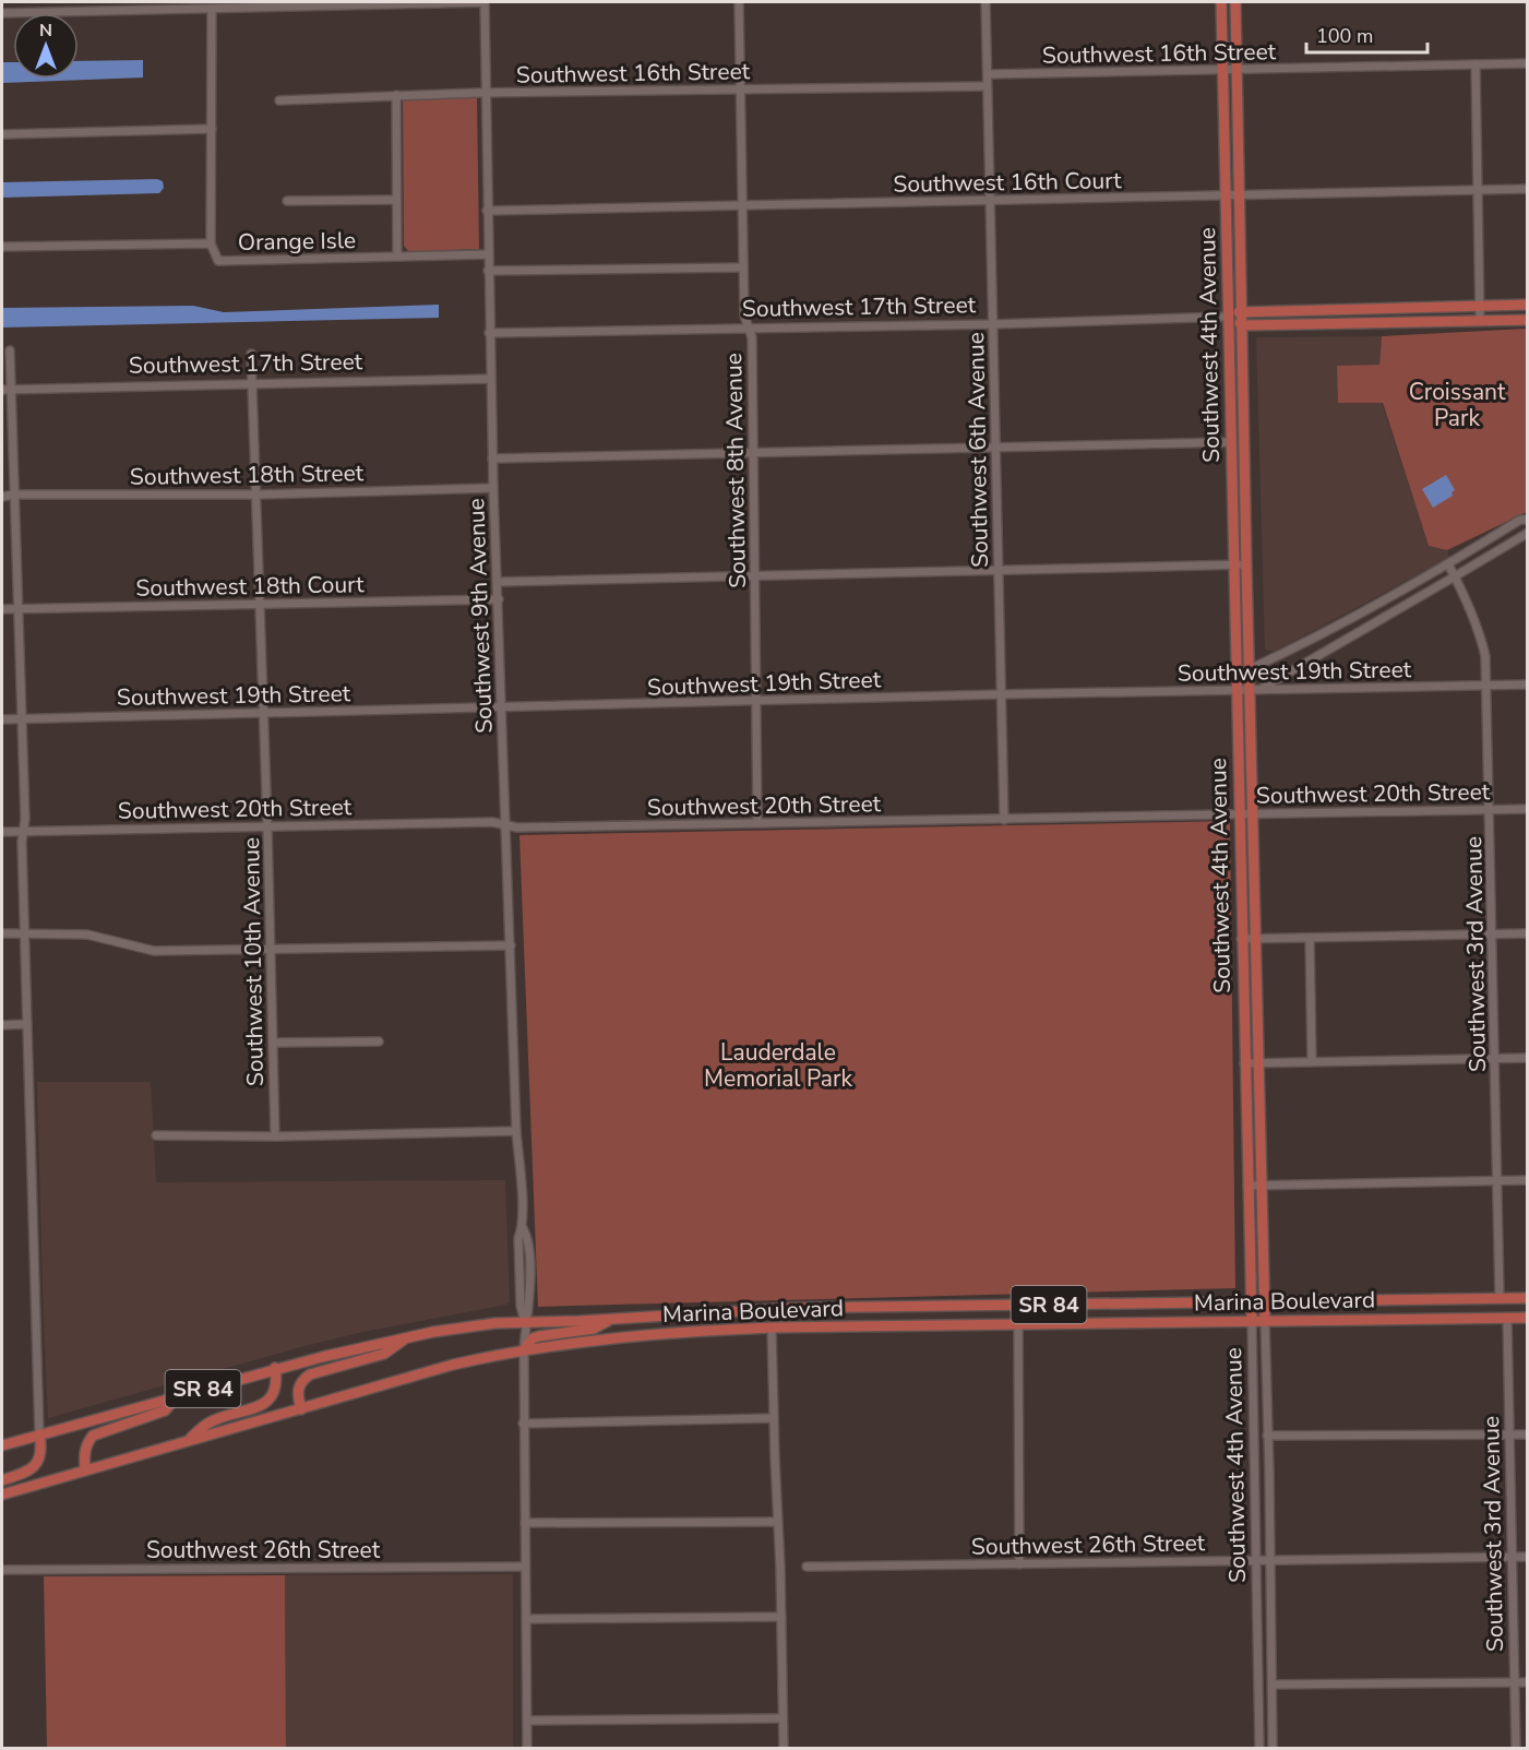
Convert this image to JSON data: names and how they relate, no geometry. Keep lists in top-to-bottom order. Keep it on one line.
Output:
{"streets":{"main road":["Southwest 17th Street","Southwest 4th Avenue","Marina Boulevard","SR 84"],"street":["Southwest 16th Street","Southwest 16th Court","Orange Isle","Southwest 6th Avenue","Southwest 8th Avenue","Southwest 18th Street","Southwest 18th Court","Southwest 9th Avenue","Southwest 19th Street","Southwest 20th Street","Southwest 3rd Avenue","Southwest 10th Avenue","Southwest 26th Street"]},"crossings":[["Southwest 16th Street","Southwest 4th Avenue"],["Southwest 16th Street","Southwest 6th Avenue"],["Southwest 16th Street","Southwest 8th Avenue"],["Southwest 16th Street","Southwest 9th Avenue"],["Southwest 16th Court","Southwest 4th Avenue"],["Southwest 16th Court","Southwest 6th Avenue"],["Southwest 16th Court","Southwest 8th Avenue"],["Southwest 16th Court","Southwest 9th Avenue"],["Orange Isle","Southwest 9th Avenue"],["Southwest 17th Street","Southwest 4th Avenue"],["Southwest 17th Street","Southwest 6th Avenue"],["Southwest 17th Street","Southwest 8th Avenue"],["Southwest 17th Street","Southwest 9th Avenue"],["Southwest 17th Street","Southwest 10th Avenue"],["Southwest 4th Avenue","Southwest 19th Street"],["Southwest 4th Avenue","Southwest 20th Street"],["Southwest 4th Avenue","Marina Boulevard"],["Southwest 4th Avenue","Southwest 26th Street"],["Southwest 6th Avenue","Southwest 19th Street"],["Southwest 6th Avenue","Southwest 20th Street"],["Southwest 8th Avenue","Southwest 19th Street"],["Southwest 8th Avenue","Southwest 20th Street"],["Southwest 18th Street","Southwest 9th Avenue"],["Southwest 18th Street","Southwest 10th Avenue"],["Southwest 18th Court","Southwest 9th Avenue"],["Southwest 18th Court","Southwest 10th Avenue"],["Southwest 9th Avenue","Southwest 19th Street"],["Southwest 9th Avenue","Southwest 20th Street"],["Southwest 9th Avenue","Marina Boulevard"],["Southwest 9th Avenue","Southwest 26th Street"],["Southwest 19th Street","Southwest 3rd Avenue"],["Southwest 19th Street","Southwest 10th Avenue"],["Southwest 20th Street","Southwest 3rd Avenue"],["Southwest 20th Street","Southwest 10th Avenue"],["Southwest 3rd Avenue","Marina Boulevard"],["Southwest 3rd Avenue","Southwest 26th Street"]],"parks":["Croissant Park","Lauderdale Memorial Park"],"scale_bar":"100 m","north":"top"}
